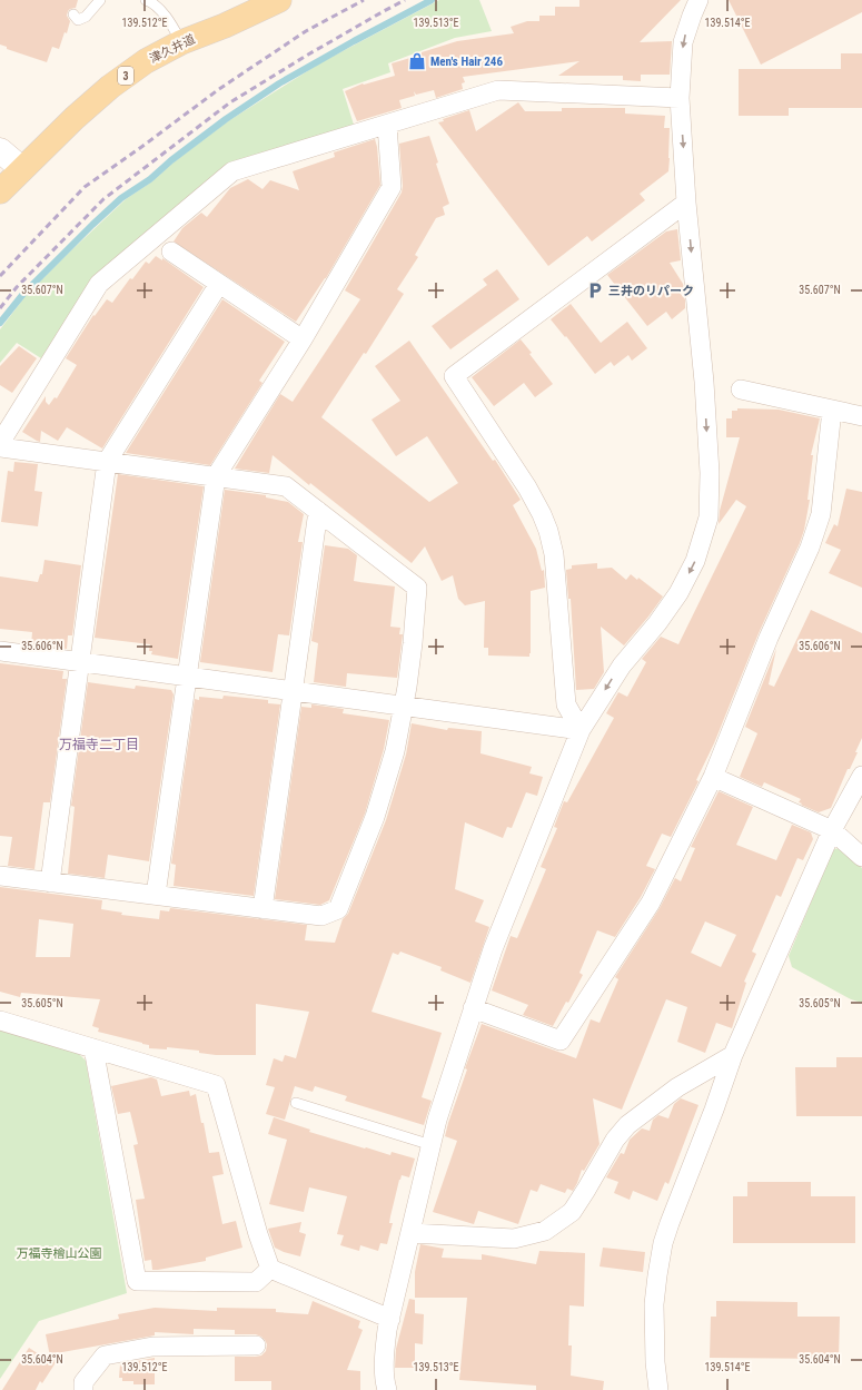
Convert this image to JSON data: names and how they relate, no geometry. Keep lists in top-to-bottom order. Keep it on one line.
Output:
{"streets":{"main road":["津久井道","3"]},"districts":["万福寺二丁目"],"parks":["万福寺檜山公園"],"places":{"shop":["Men's Hair 246"],"parking":["三井のリパーク"]},"coordinates":["139.512°E","139.513°E","139.514°E","35.607°N","35.606°N","35.605°N","35.604°N"]}
